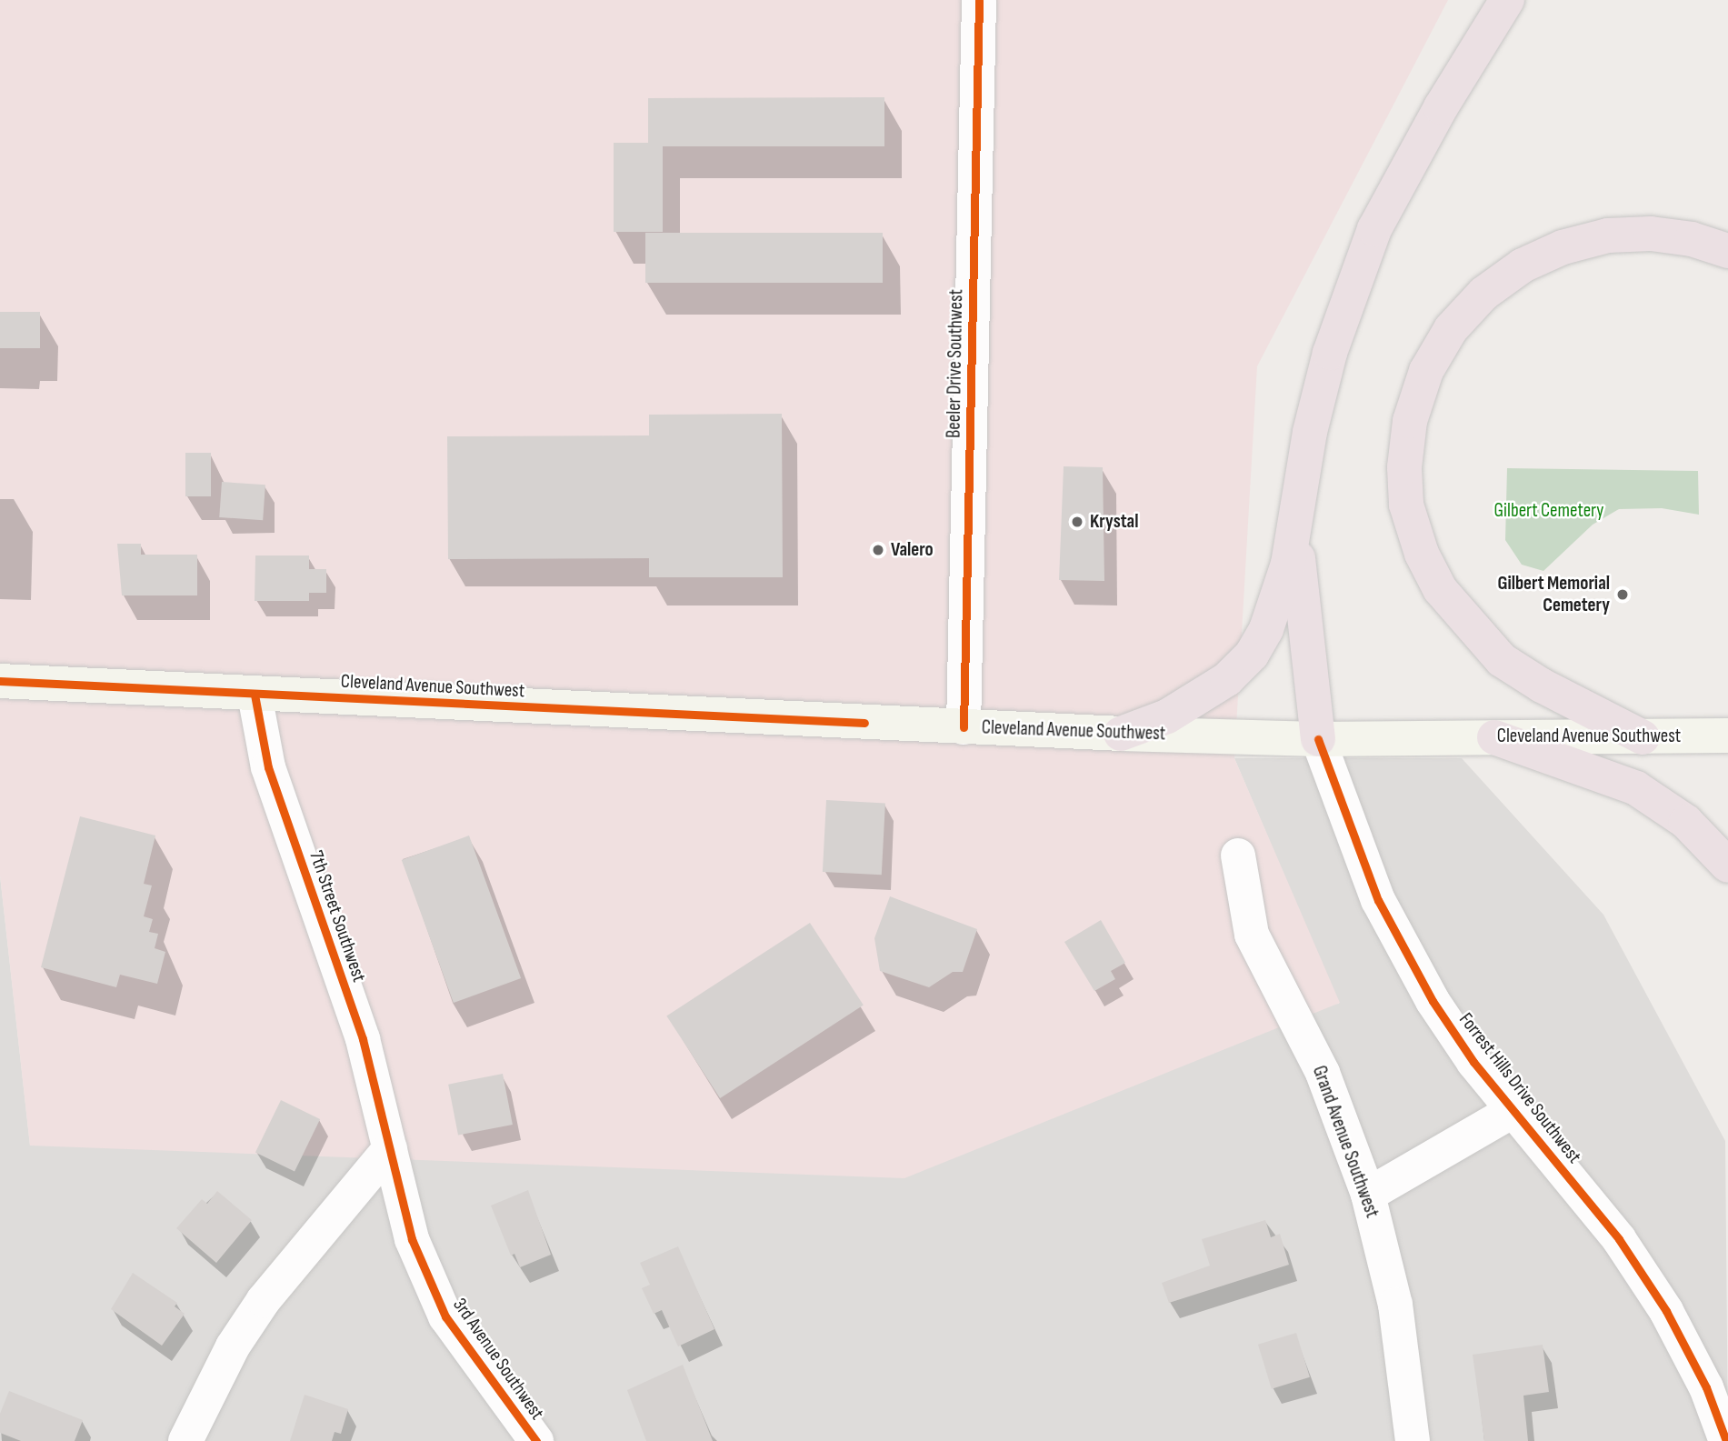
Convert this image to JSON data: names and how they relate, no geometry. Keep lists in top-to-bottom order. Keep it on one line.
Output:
{"streets":{"main road":["Cleveland Avenue Southwest"],"street":["Beeler Drive Southwest","7th Street Southwest","Forrest Hills Drive Southwest","Grand Avenue Southwest","3rd Avenue Southwest"]},"crossings":[["Beeler Drive Southwest","Cleveland Avenue Southwest"],["Cleveland Avenue Southwest","7th Street Southwest"],["Cleveland Avenue Southwest","Forrest Hills Drive Southwest"],["7th Street Southwest","3rd Avenue Southwest"]],"parks":["Gilbert Cemetery"],"places":["Krystal","Valero","Gilbert Memorial Cemetery"]}
